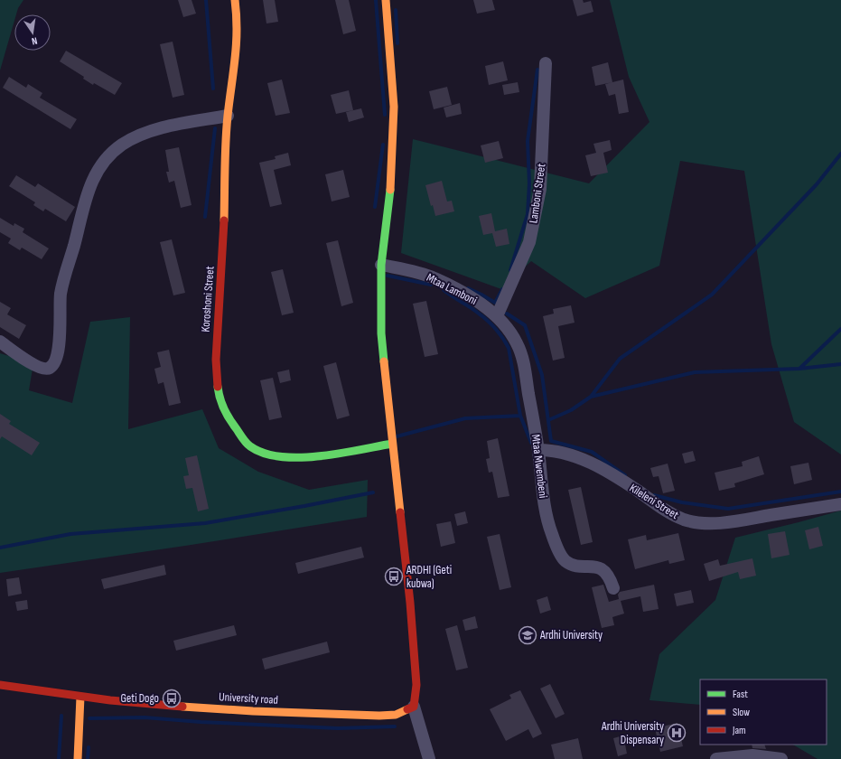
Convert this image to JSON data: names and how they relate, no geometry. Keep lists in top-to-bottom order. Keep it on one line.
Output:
{"streets":{"street":["Lamboni Street","Mtaa Lamboni","Koroshoni Street","Mtaa Mwembeni","Kileleni Street","University road"]},"crossings":[["Lamboni Street","Mtaa Lamboni"],["Lamboni Street","Mtaa Mwembeni"],["Mtaa Lamboni","Mtaa Mwembeni"],["Mtaa Mwembeni","Kileleni Street"]],"places":{"bus stop":["ARDHI (Geti kubwa)","Geti Dogo"],"school or university":["Ardhi University"],"hospital":["Ardhi University Dispensary"]},"legend":["Fast","Slow","Jam"],"north":"bottom"}
